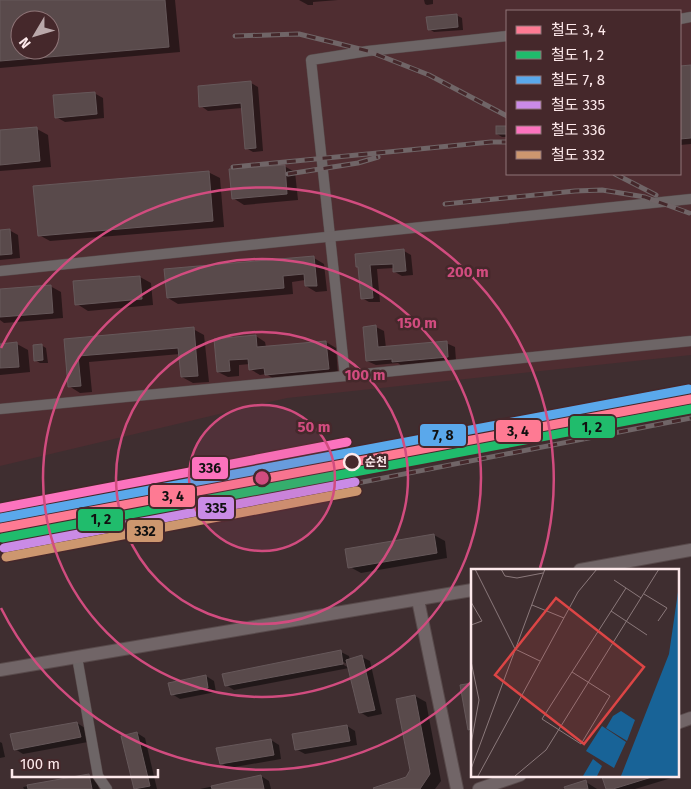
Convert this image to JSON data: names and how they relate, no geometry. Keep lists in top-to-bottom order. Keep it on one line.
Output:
{"places":["순천"],"lines":["rail line 336","rail line 335","rail line 332"],"legend":["철도 3, 4","철도 1, 2","철도 7, 8","철도 335","철도 336","철도 332"],"scale_bar":"100 m","north":"bottom left","rings":["200 m","150 m","100 m","50 m"]}
